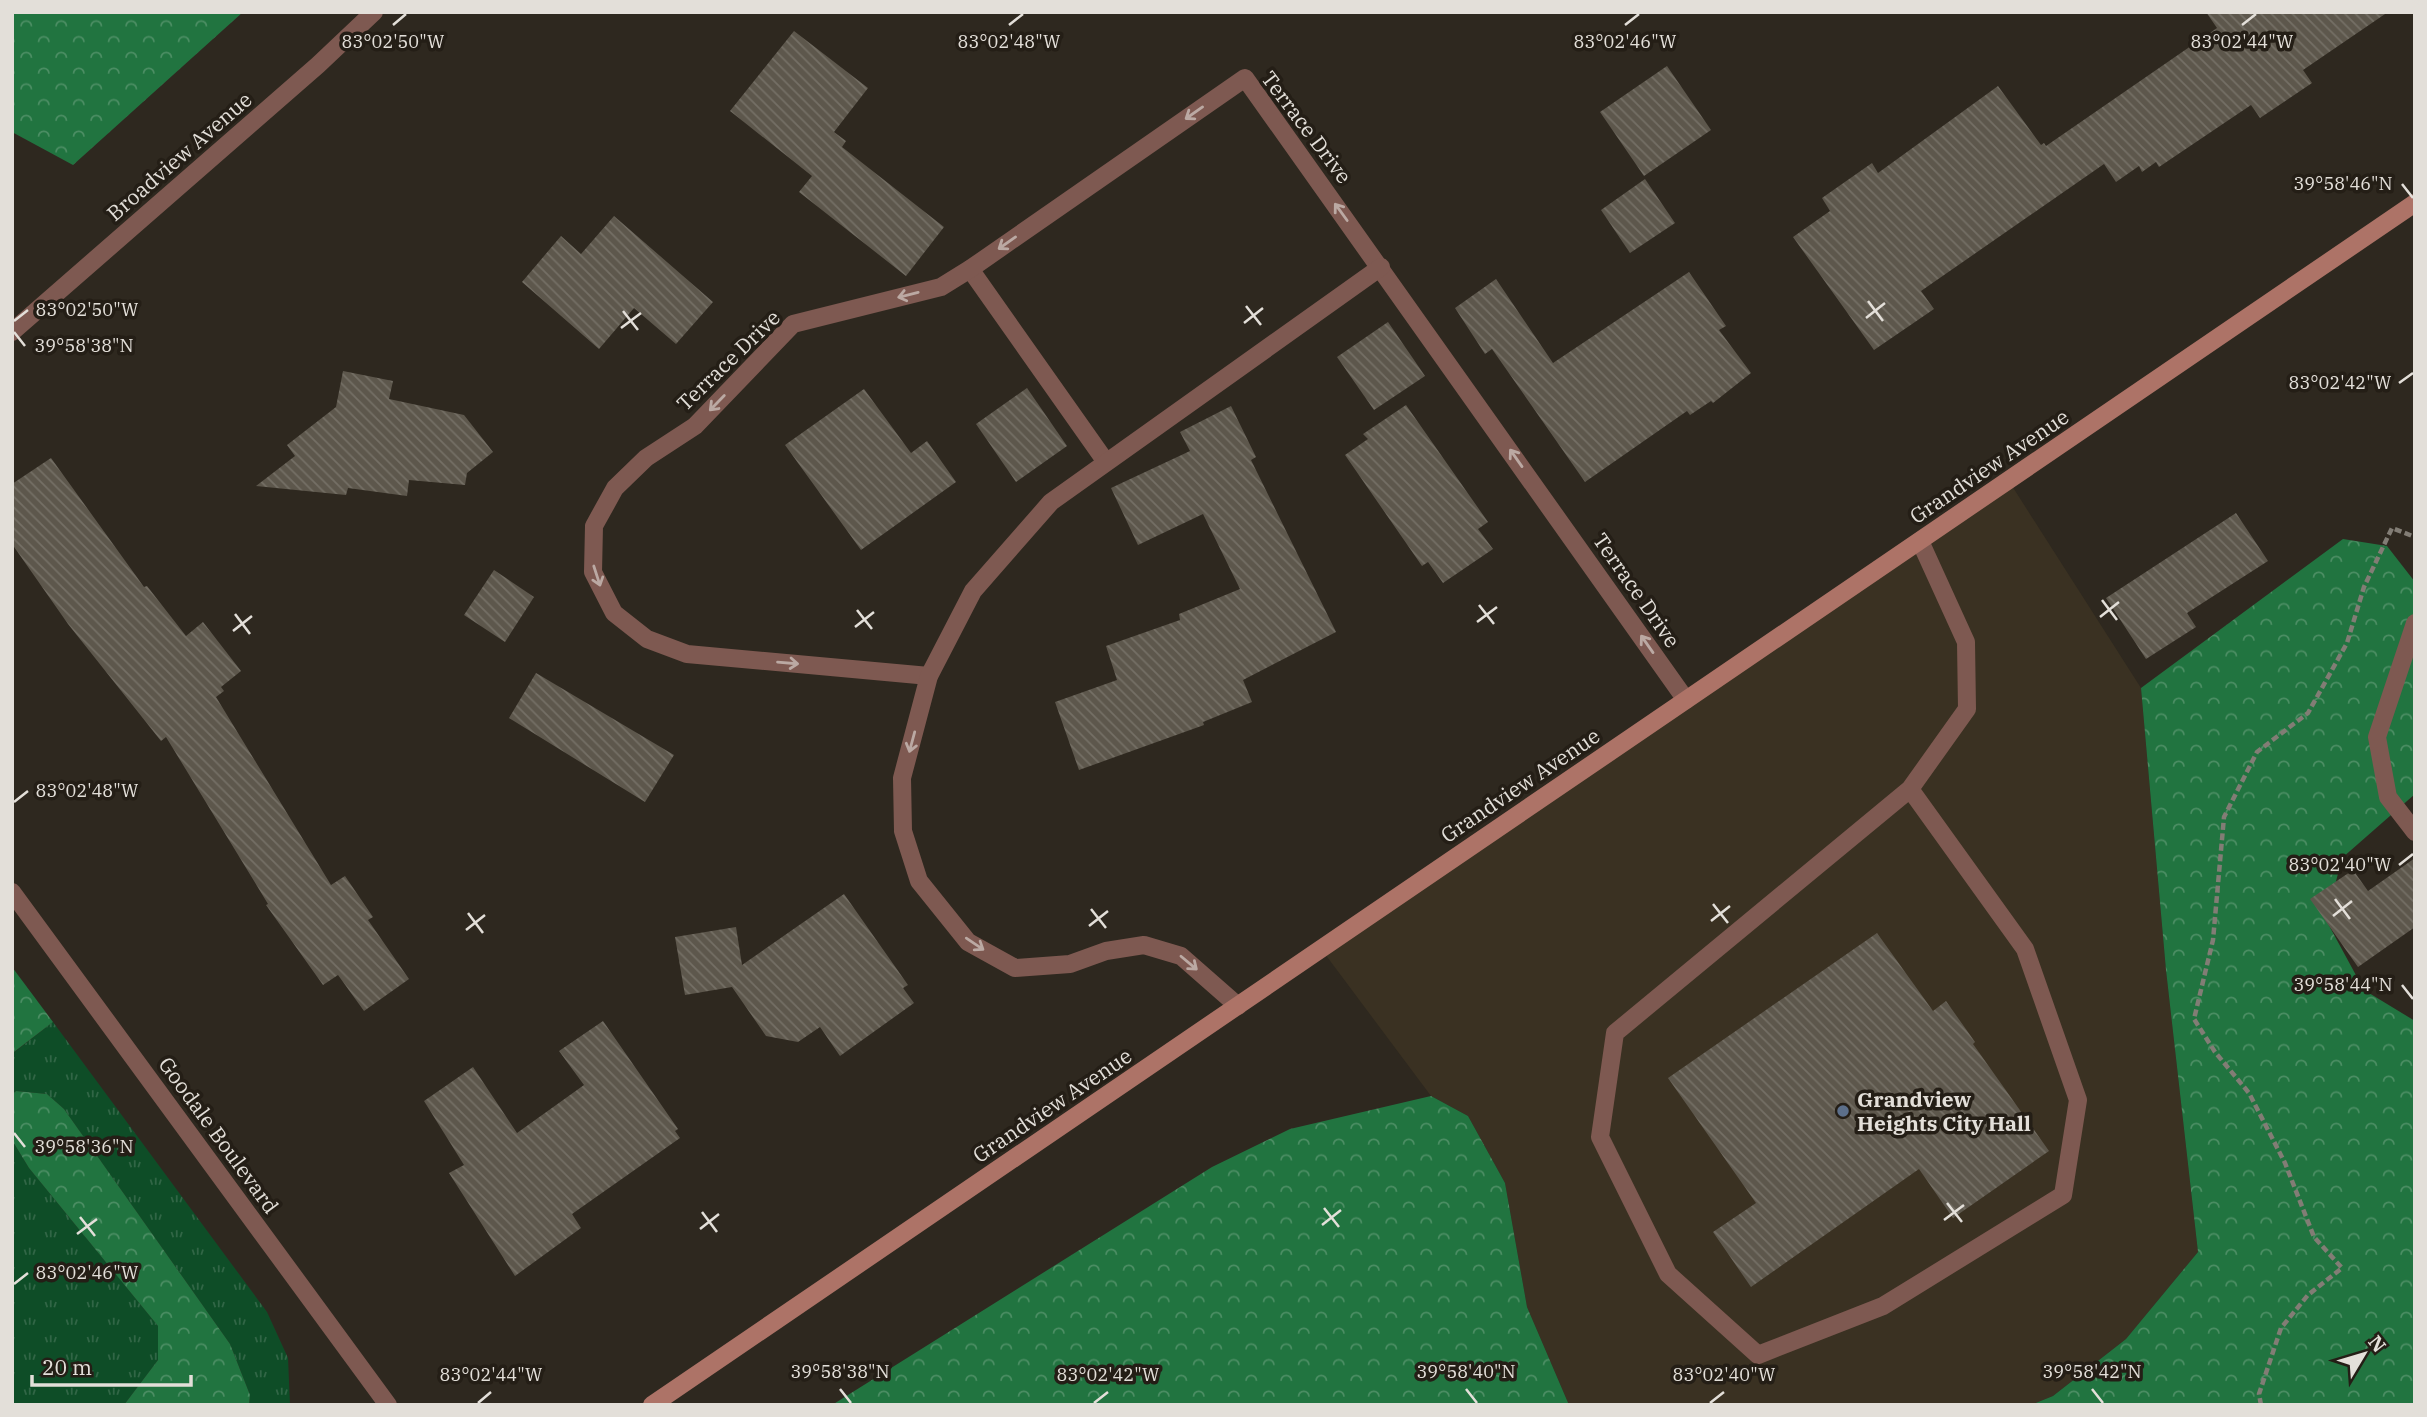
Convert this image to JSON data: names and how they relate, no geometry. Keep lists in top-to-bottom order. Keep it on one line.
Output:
{"streets":{"main road":["Grandview Avenue"],"street":["Terrace Drive","Broadview Avenue","Goodale Boulevard"]},"crossings":[["Terrace Drive","Grandview Avenue"]],"places":["Grandview Heights City Hall"],"scale_bar":"20 m","north":"top right","coordinates":["83°02'50\"W","83°02'48\"W","83°02'46\"W","83°02'44\"W","39°58'46\"N","39°58'38\"N","83°02'42\"W","83°02'40\"W","39°58'44\"N","39°58'36\"N","39°58'40\"N","39°58'42\"N"]}
